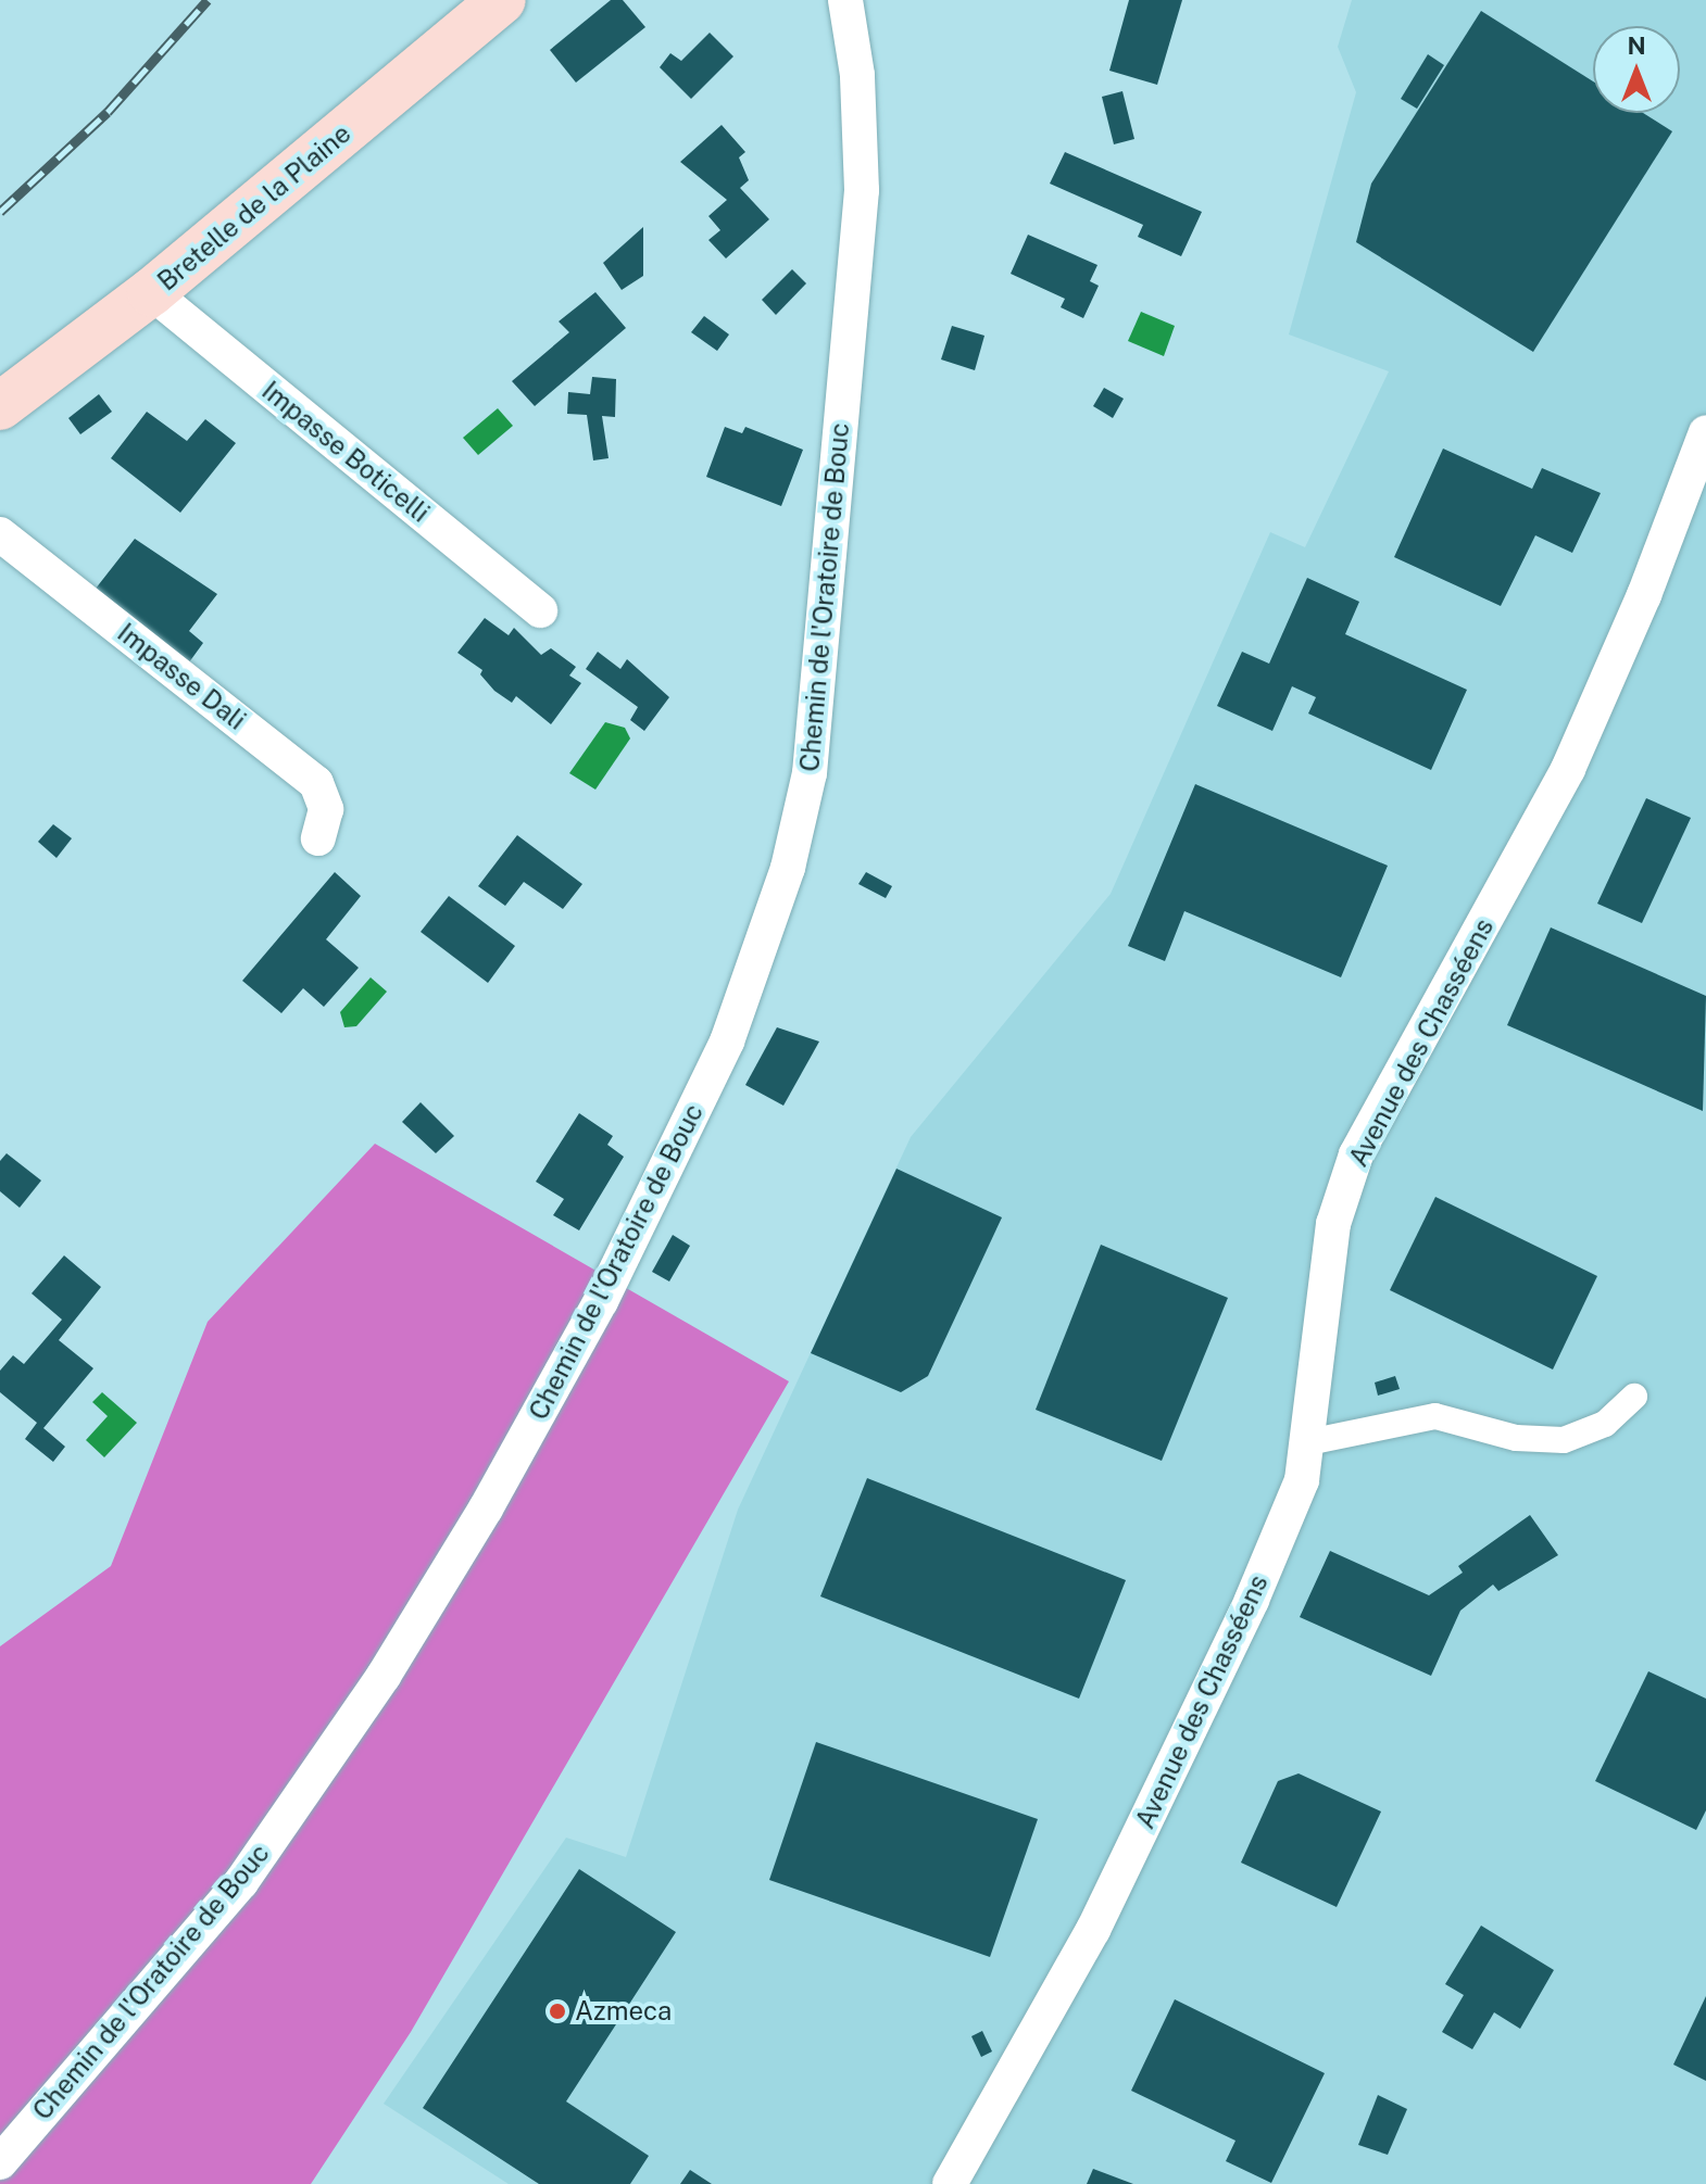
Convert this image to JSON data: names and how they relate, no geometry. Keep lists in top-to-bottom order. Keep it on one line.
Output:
{"streets":{"main road":["Bretelle de la Plaine"],"street":["Impasse Boticelli","Chemin de l'Oratoire de Bouc","Impasse Dali","Avenue des Chasséens"]},"crossings":[["Bretelle de la Plaine","Impasse Boticelli"]],"places":["Azmeca"],"north":"top"}
